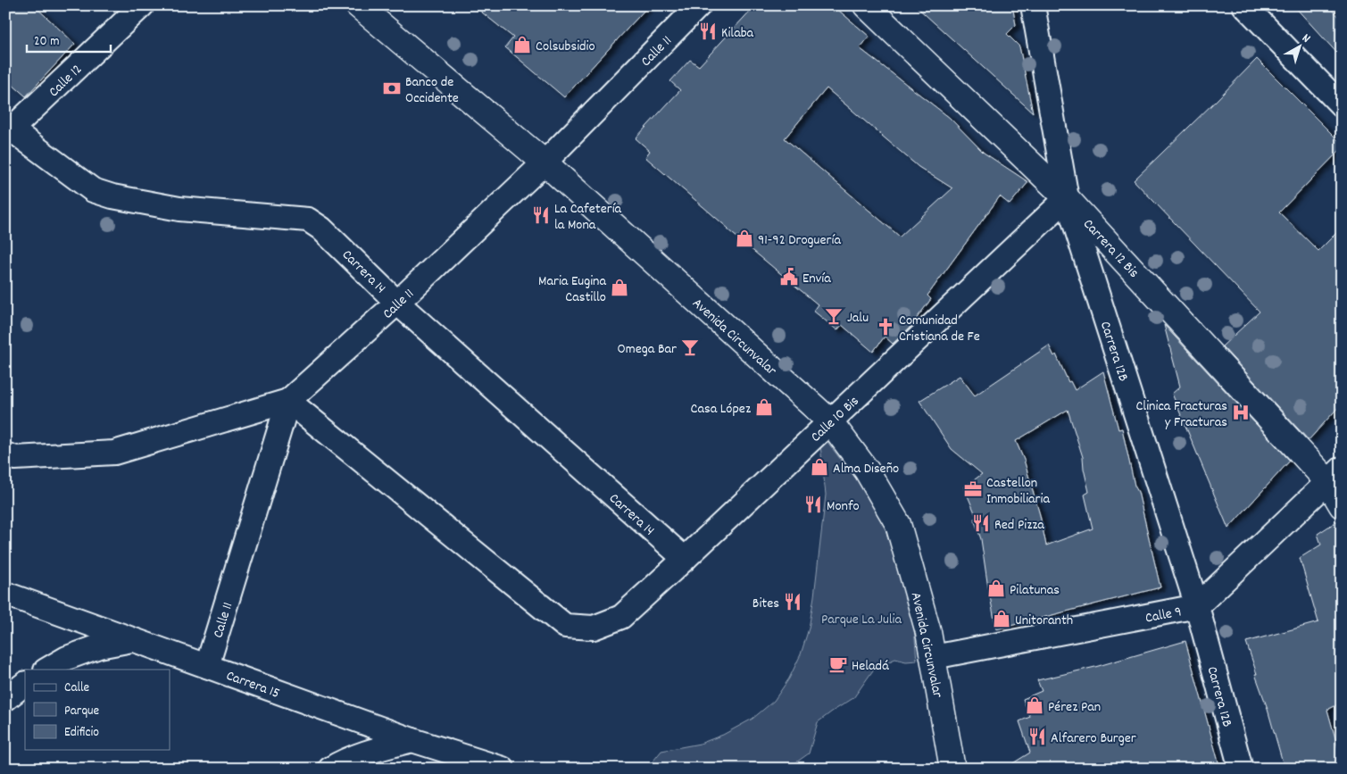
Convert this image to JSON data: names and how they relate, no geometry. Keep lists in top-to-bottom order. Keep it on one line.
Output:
{"streets":{"street":["Calle 11","Calle 12","Carrera 12 Bis","Carrera 14","Avenida Circunvalar","Carrera 12B","Calle 10 Bis","Calle 9","Carrera 15"]},"crossings":[["Calle 11","Carrera 14"],["Calle 11","Avenida Circunvalar"],["Calle 11","Calle 10 Bis"],["Calle 11","Carrera 15"],["Calle 12","Carrera 14"],["Carrera 12 Bis","Carrera 12B"],["Carrera 12 Bis","Calle 10 Bis"],["Carrera 12 Bis","Calle 9"],["Carrera 14","Calle 10 Bis"],["Avenida Circunvalar","Calle 10 Bis"],["Avenida Circunvalar","Calle 9"],["Carrera 12B","Calle 10 Bis"],["Carrera 12B","Calle 9"]],"parks":["Parque La Julia"],"places":{"restaurant":["Kilaba","La Cafetería la Mona","Monfo","Red Pizza","Bites","Alfarero Burger"],"shop":["Colsubsidio","91-92 Droguería","Maria Eugina Castillo","Casa López","Alma Diseño","Pilatunas","Unitoranth","Pérez Pan"],"bank":["Banco de Occidente"],"public building":["Envía"],"bar":["Jalu","Omega Bar"],"church":["Comunidad Cristiana de Fe"],"hospital":["Clinica Fracturas y Fracturas"],"office":["Castellon Inmobiliaria"],"cafe":["Heladá"]},"legend":["Calle","Parque","Edificio"],"scale_bar":"20 m","north":"top right"}
